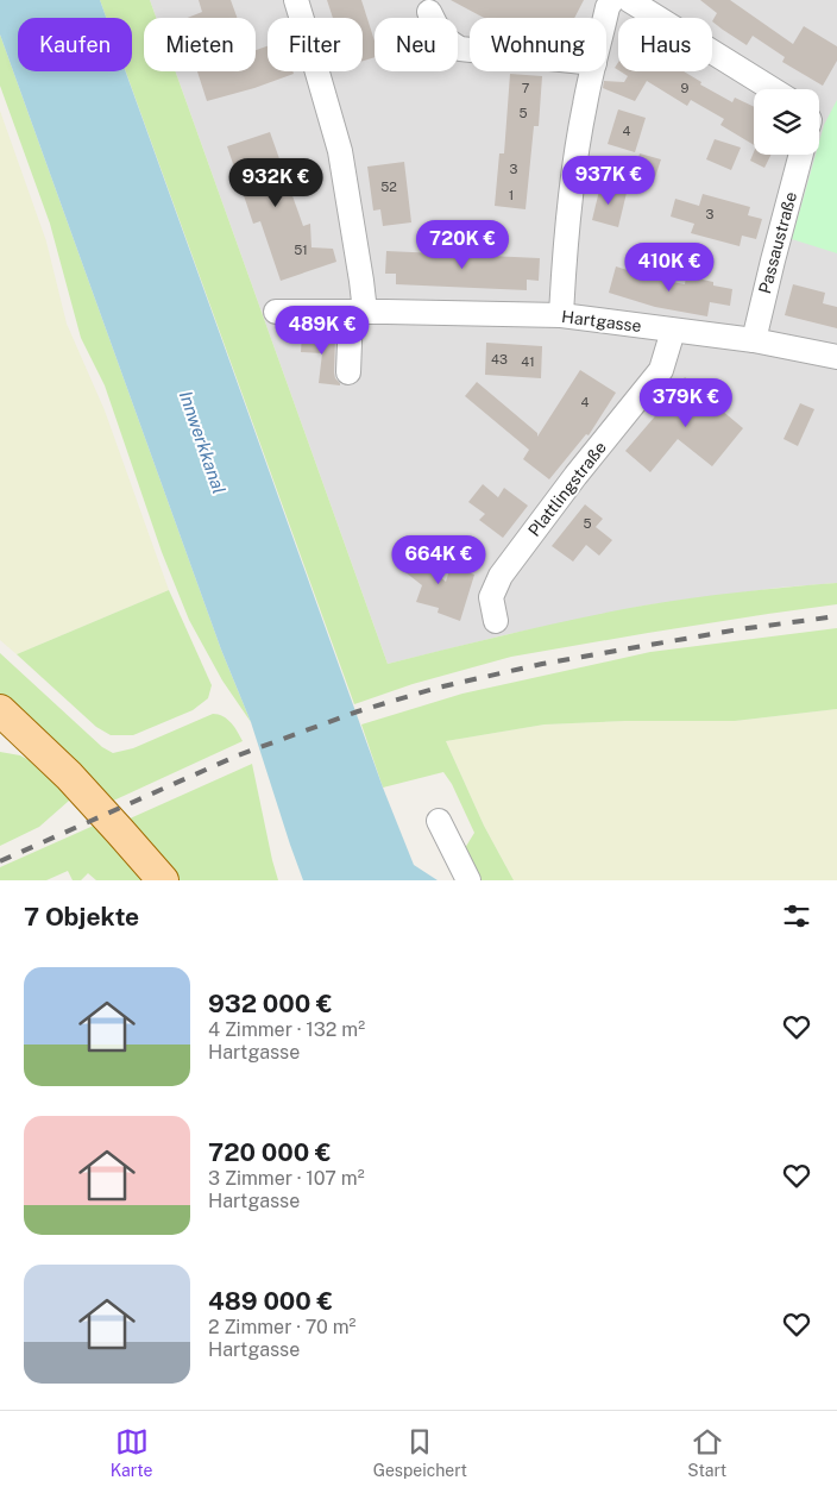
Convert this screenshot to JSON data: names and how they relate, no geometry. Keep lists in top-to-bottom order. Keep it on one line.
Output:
{"streets":{"street":["Passaustraße","Hartgasse","Plattlingstraße"]},"crossings":[["Passaustraße","Hartgasse"],["Hartgasse","Plattlingstraße"]],"water":["Innwerkkanal"],"house_numbers":["7","9","5","4","3","52","1","3","51","43","41","4","5"],"page":{"chip":["Kaufen","Mieten","Filter","Neu","Wohnung","Haus"],"price":["937K €","932K €","720K €","410K €","489K €","379K €","664K €"],"heading":"7 Objekte","list":[{"name":"932 000 €","note":"4 Zimmer · 132 m² · Hartgasse"},{"name":"720 000 €","note":"3 Zimmer · 107 m² · Hartgasse"},{"name":"489 000 €","note":"2 Zimmer · 70 m² · Hartgasse"}],"tabs":["Karte","Gespeichert","Start"]}}
